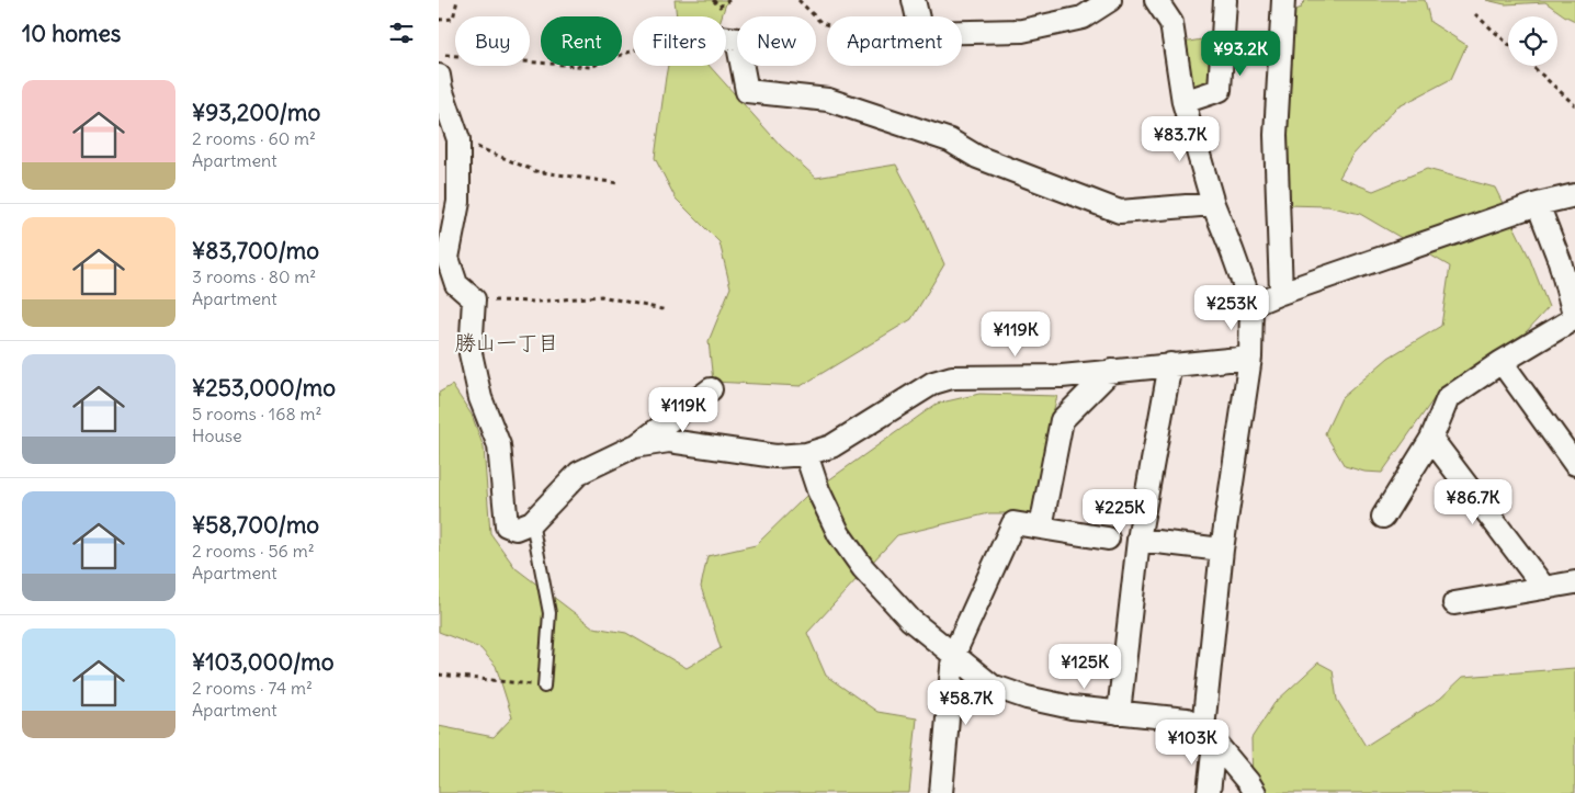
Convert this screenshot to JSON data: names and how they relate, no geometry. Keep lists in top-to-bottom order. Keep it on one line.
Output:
{"districts":["勝山一丁目"],"page":{"heading":"10 homes","chip":["Buy","Rent","Filters","New","Apartment"],"price":["¥93.2K","¥83.7K","¥253K","¥119K","¥119K","¥86.7K","¥225K","¥125K","¥58.7K","¥103K"],"list":[{"name":"¥93,200/mo","note":"2 rooms · 60 m² · Apartment"},{"name":"¥83,700/mo","note":"3 rooms · 80 m² · Apartment"},{"name":"¥253,000/mo","note":"5 rooms · 168 m² · House"},{"name":"¥58,700/mo","note":"2 rooms · 56 m² · Apartment"},{"name":"¥103,000/mo","note":"2 rooms · 74 m² · Apartment"}]}}
